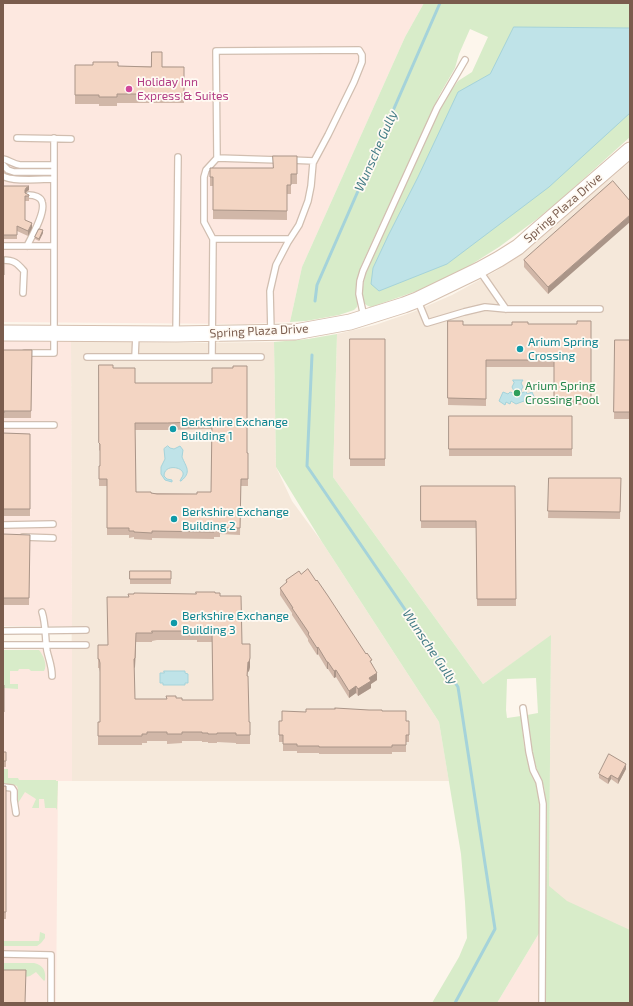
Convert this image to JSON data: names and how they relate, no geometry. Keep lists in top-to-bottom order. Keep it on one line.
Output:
{"streets":{"street":["Spring Plaza Drive"]},"water":["Wunsche Gully"],"places":["Holiday Inn Express & Suites","Arium Spring Crossing","Arium Spring Crossing Pool","Berkshire Exchange Building 1","Berkshire Exchange Building 2","Berkshire Exchange Building 3"]}
